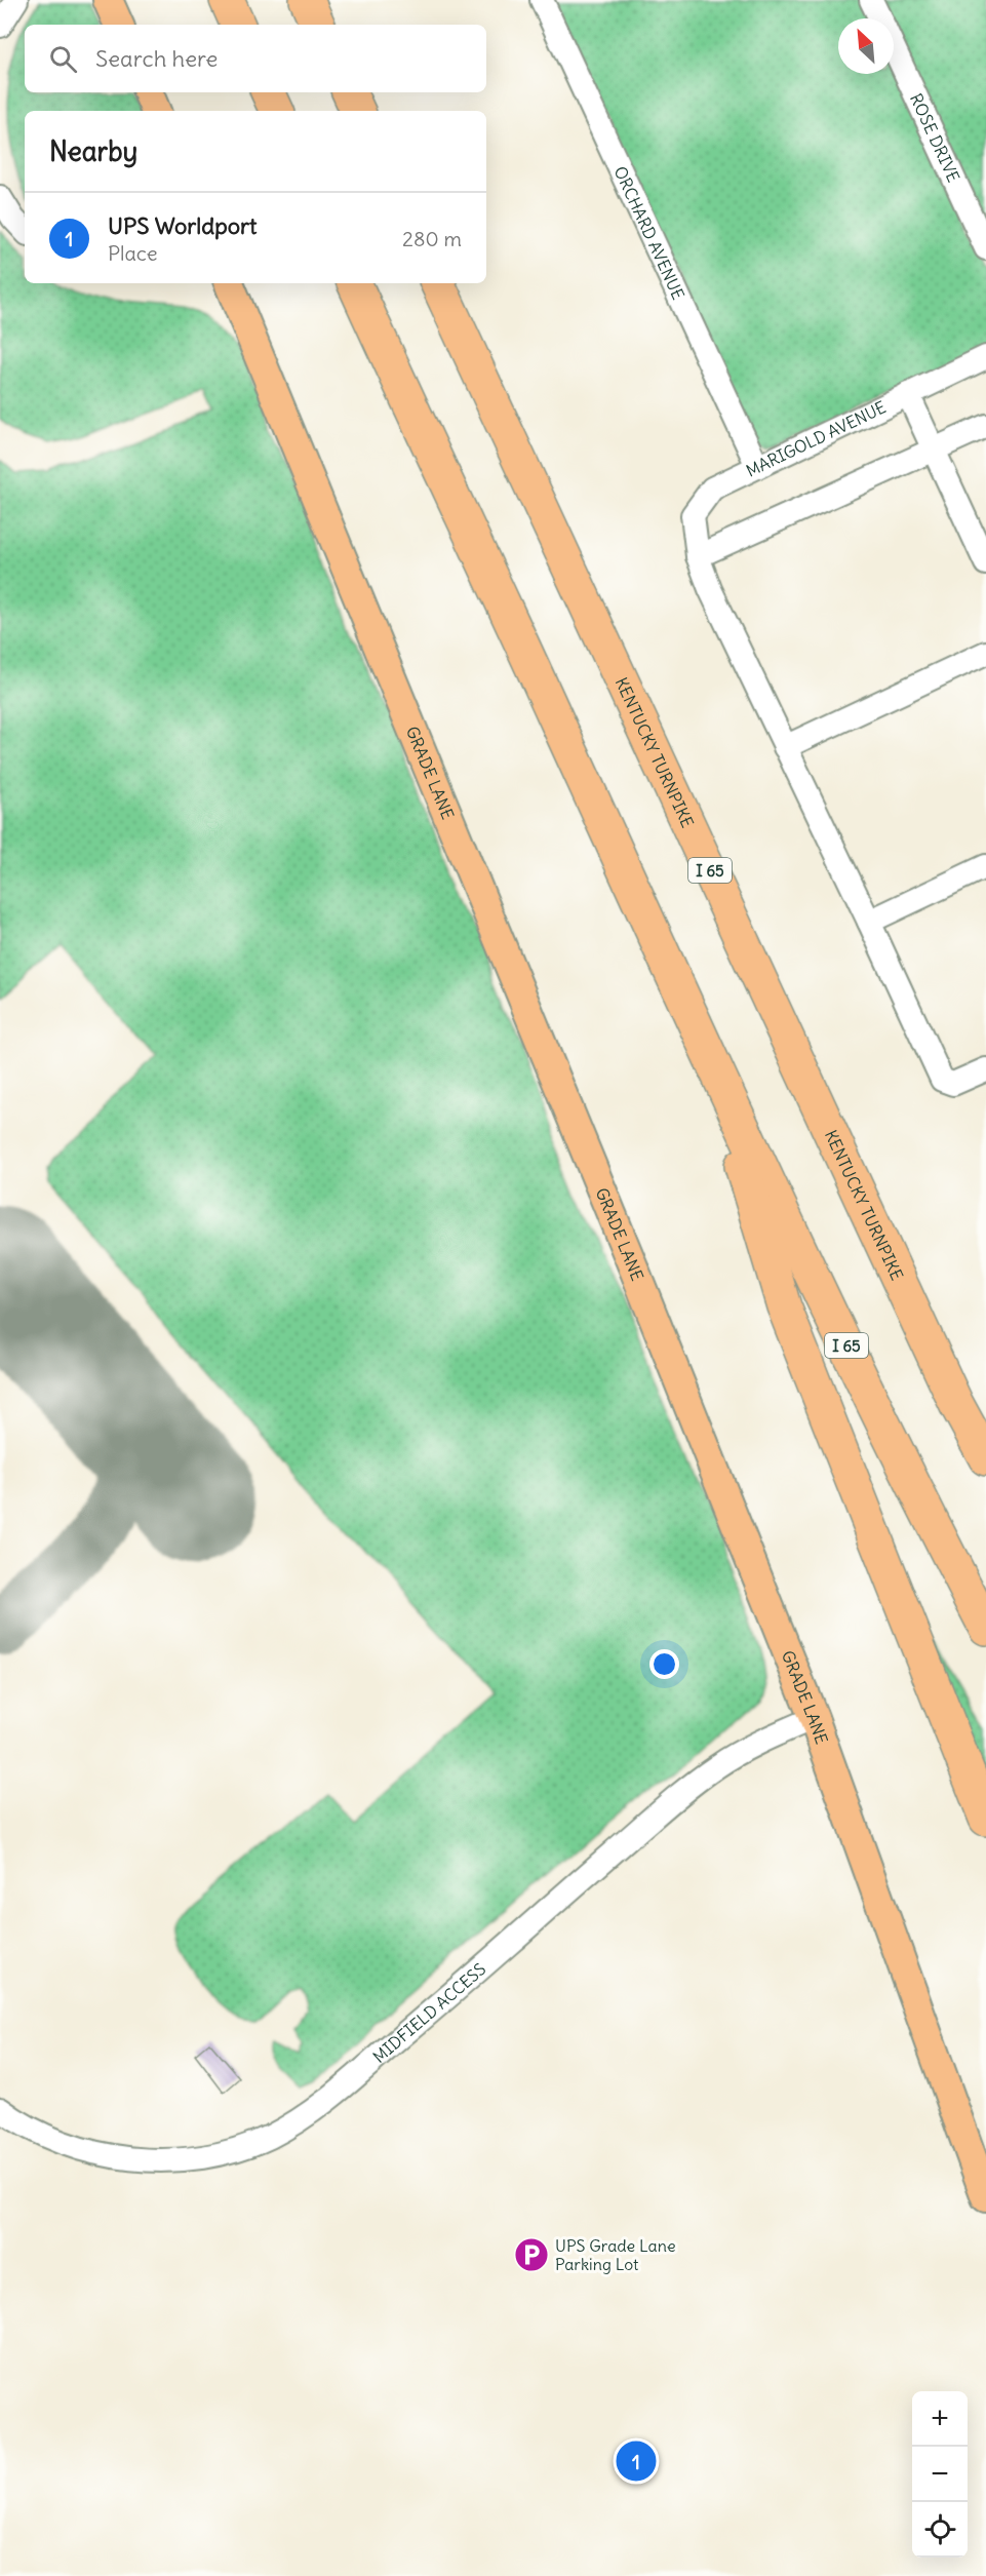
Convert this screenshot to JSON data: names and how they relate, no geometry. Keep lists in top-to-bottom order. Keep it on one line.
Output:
{"streets":{"highway":["KENTUCKY TURNPIKE","I 65"],"main road":["GRADE LANE"],"street":["ROSE DRIVE","ORCHARD AVENUE","MARIGOLD AVENUE","MIDFIELD ACCESS"]},"crossings":[["ORCHARD AVENUE","MARIGOLD AVENUE"],["GRADE LANE","MIDFIELD ACCESS"]],"places":{"parking":["UPS Grade Lane Parking Lot"]},"north":"top left","page":{"search":"Search here","heading":"Nearby","list":[{"mark":"1","name":"UPS Worldport","note":"Place","value":"280 m"}],"map_buttons":["+","−"],"pins":"1"}}
